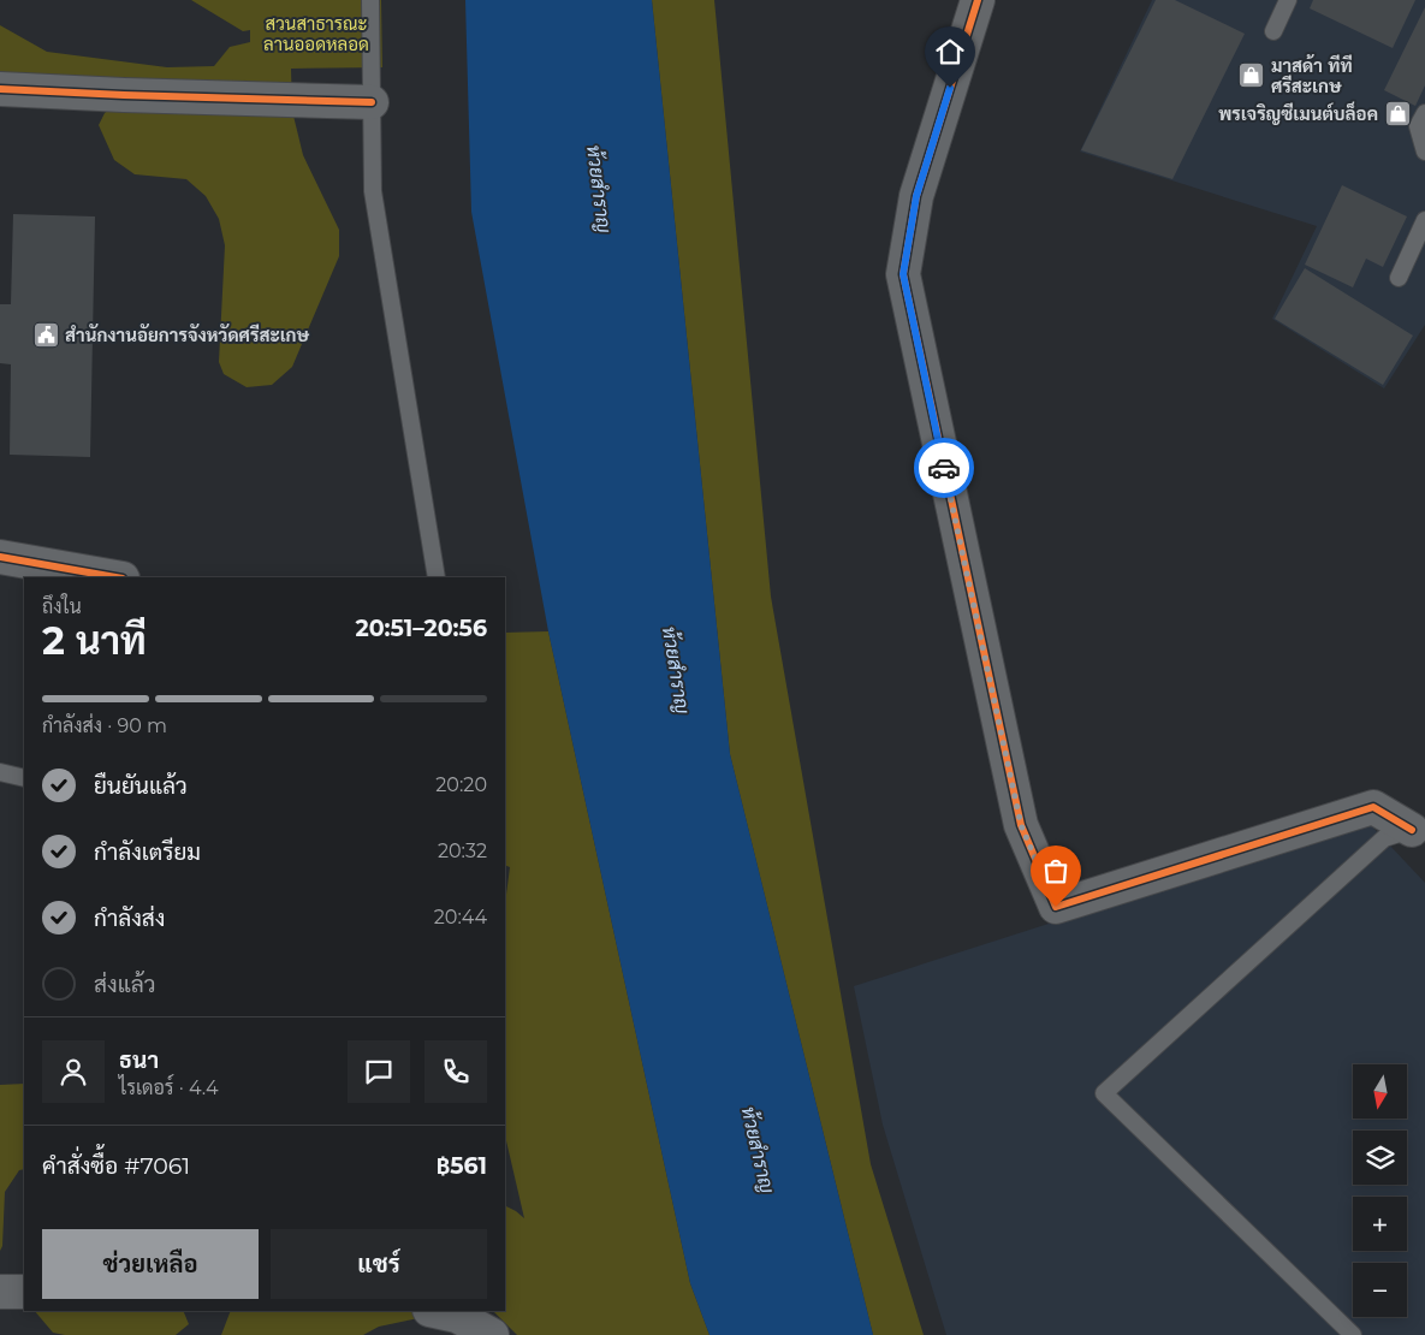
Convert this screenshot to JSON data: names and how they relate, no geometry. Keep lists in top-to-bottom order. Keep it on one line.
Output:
{"water":["ห้วยสำราญ"],"parks":["สวนสาธารณะ ลานออดหลอด"],"places":{"shop":["มาสด้า ทีที ศรีสะเกษ","พรเจริญซีเมนต์บล็อค"],"public building":["สำนักงานอัยการจังหวัดศรีสะเกษ"]},"north":"bottom","page":{"heading":["2 นาที","ถึงใน","20:51–20:56"],"panel":["ธนา","ไรเดอร์ · 4.4","คำสั่งซื้อ #7061","฿561"],"bar":"กำลังส่ง · 90 m","list":[["ยืนยันแล้ว","20:20"],["กำลังเตรียม","20:32"],["กำลังส่ง","20:44"],"ส่งแล้ว"],"map_buttons":["+","−"],"buttons":["ช่วยเหลือ","แชร์"]}}
